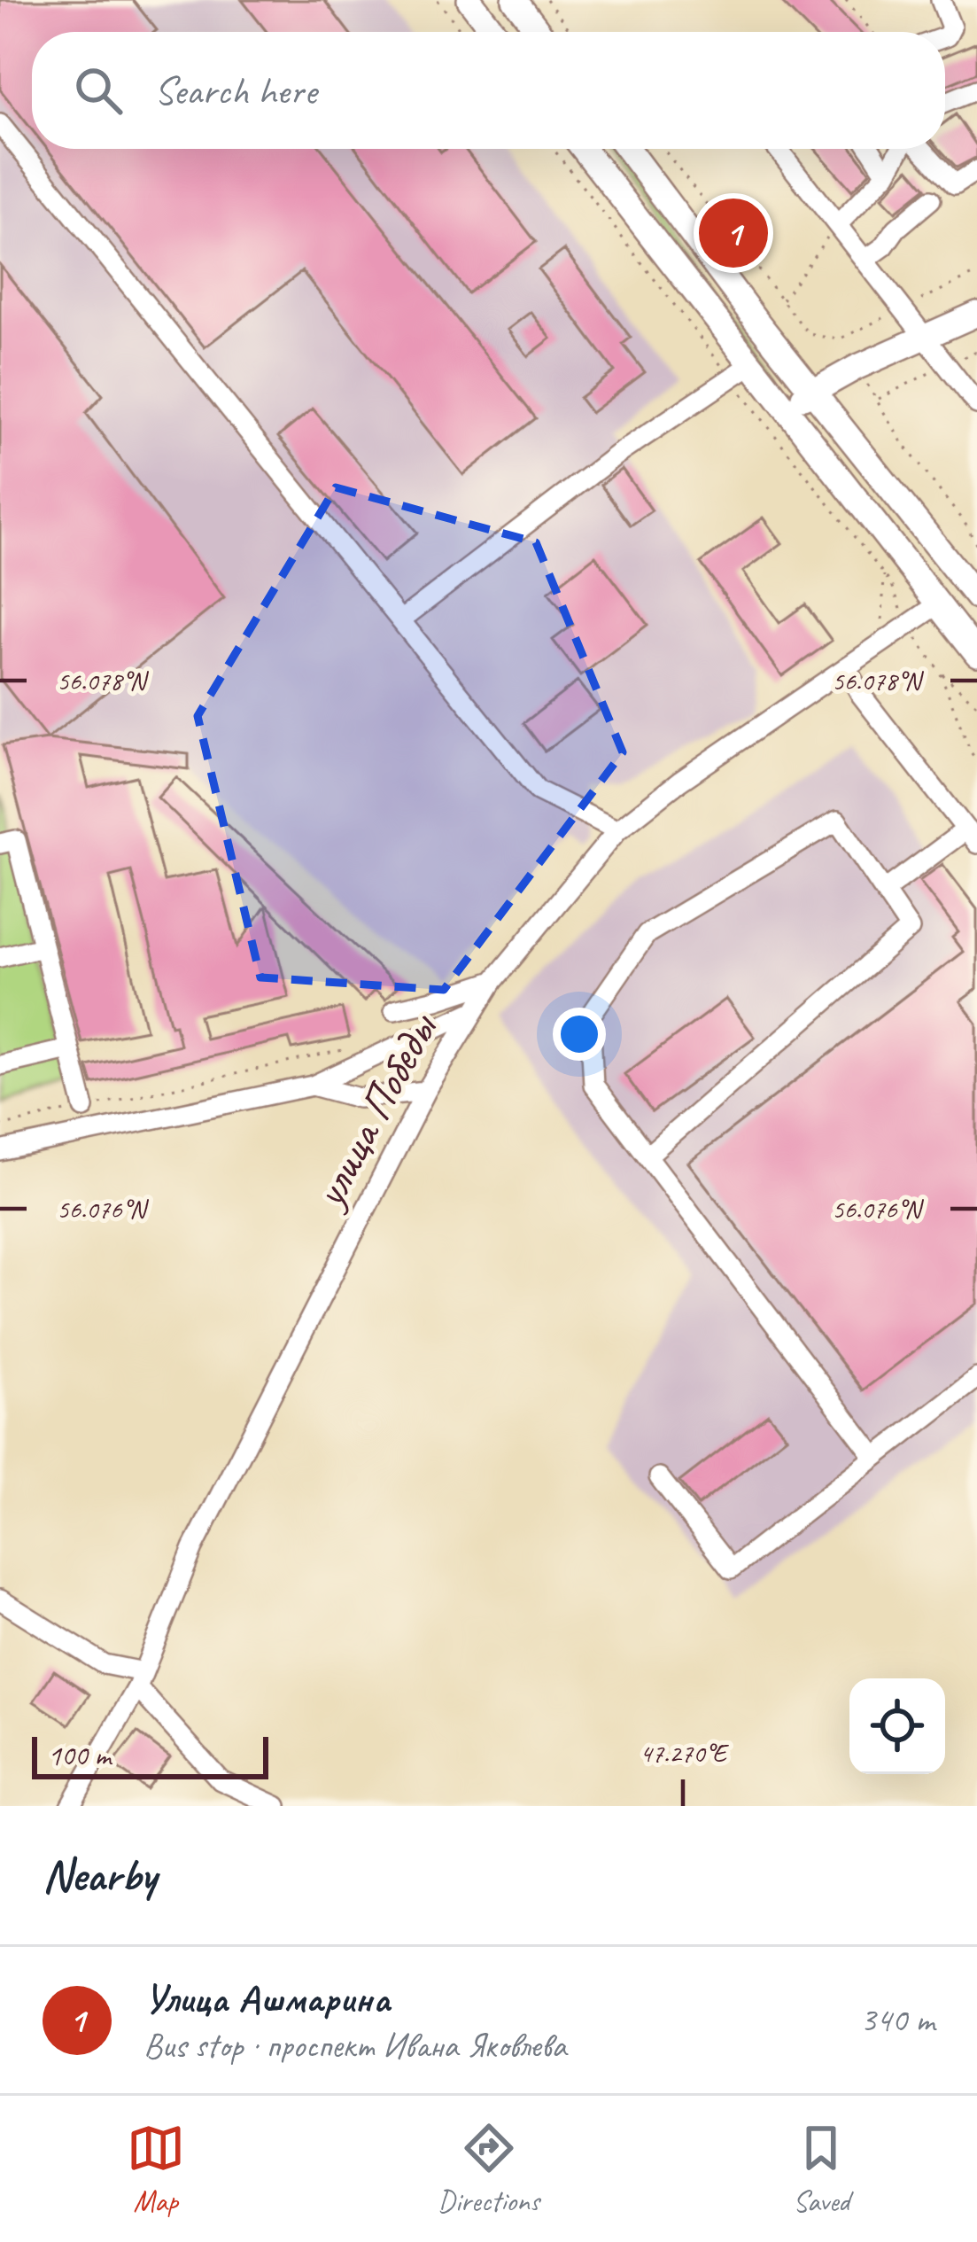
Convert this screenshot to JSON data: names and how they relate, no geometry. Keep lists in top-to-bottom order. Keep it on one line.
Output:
{"streets":{"street":["улица Победы"]},"scale_bar":"100 m","page":{"search":"Search here","pins":"1","scale":"100 m","heading":"Nearby","list":[{"mark":"1","name":"Улица Ашмарина","note":"Bus stop · проспект Ивана Яковлева","value":"340 m"}],"nav":["Map","Directions","Saved"]},"coordinates":["56.078°N","56.076°N","47.270°E"]}
